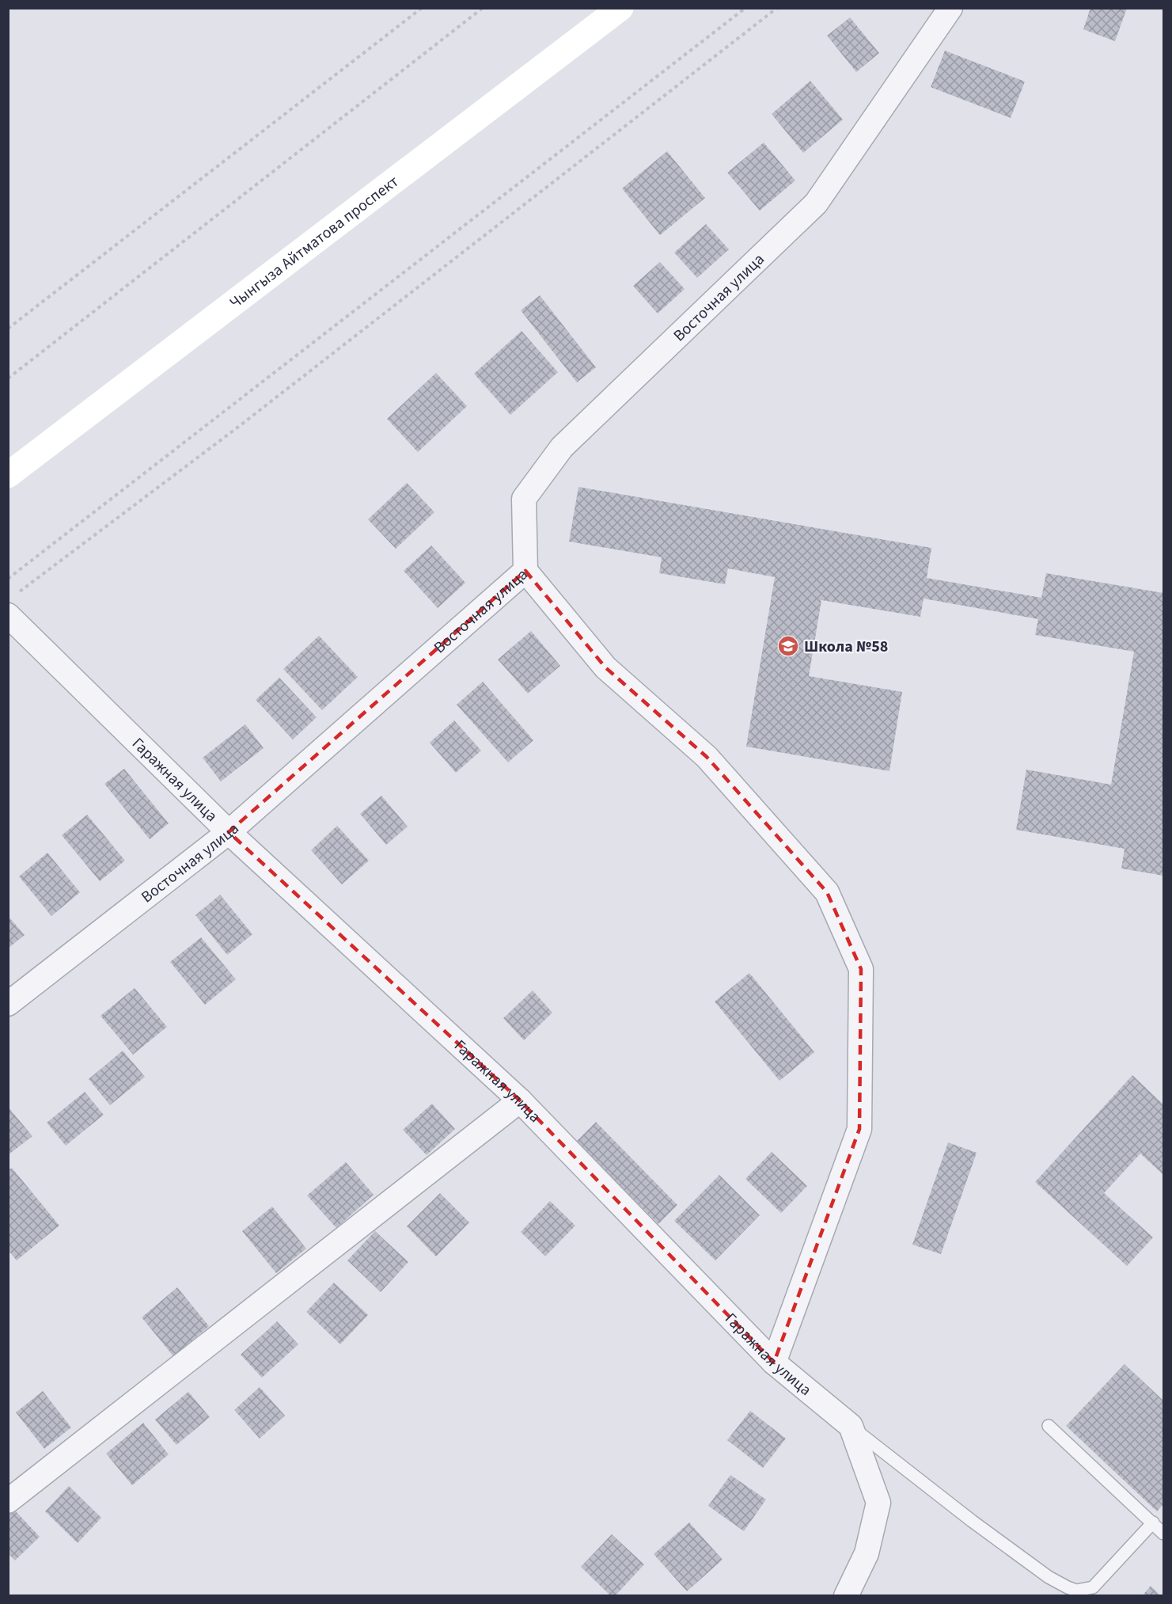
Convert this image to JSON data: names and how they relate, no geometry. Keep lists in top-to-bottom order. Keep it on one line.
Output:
{"streets":{"main road":["Чынгыза Айтматова проспект"],"street":["Восточная улица","Гаражная улица"]},"crossings":[["Восточная улица","Гаражная улица"]],"places":{"school or university":["Школа №58"]}}
